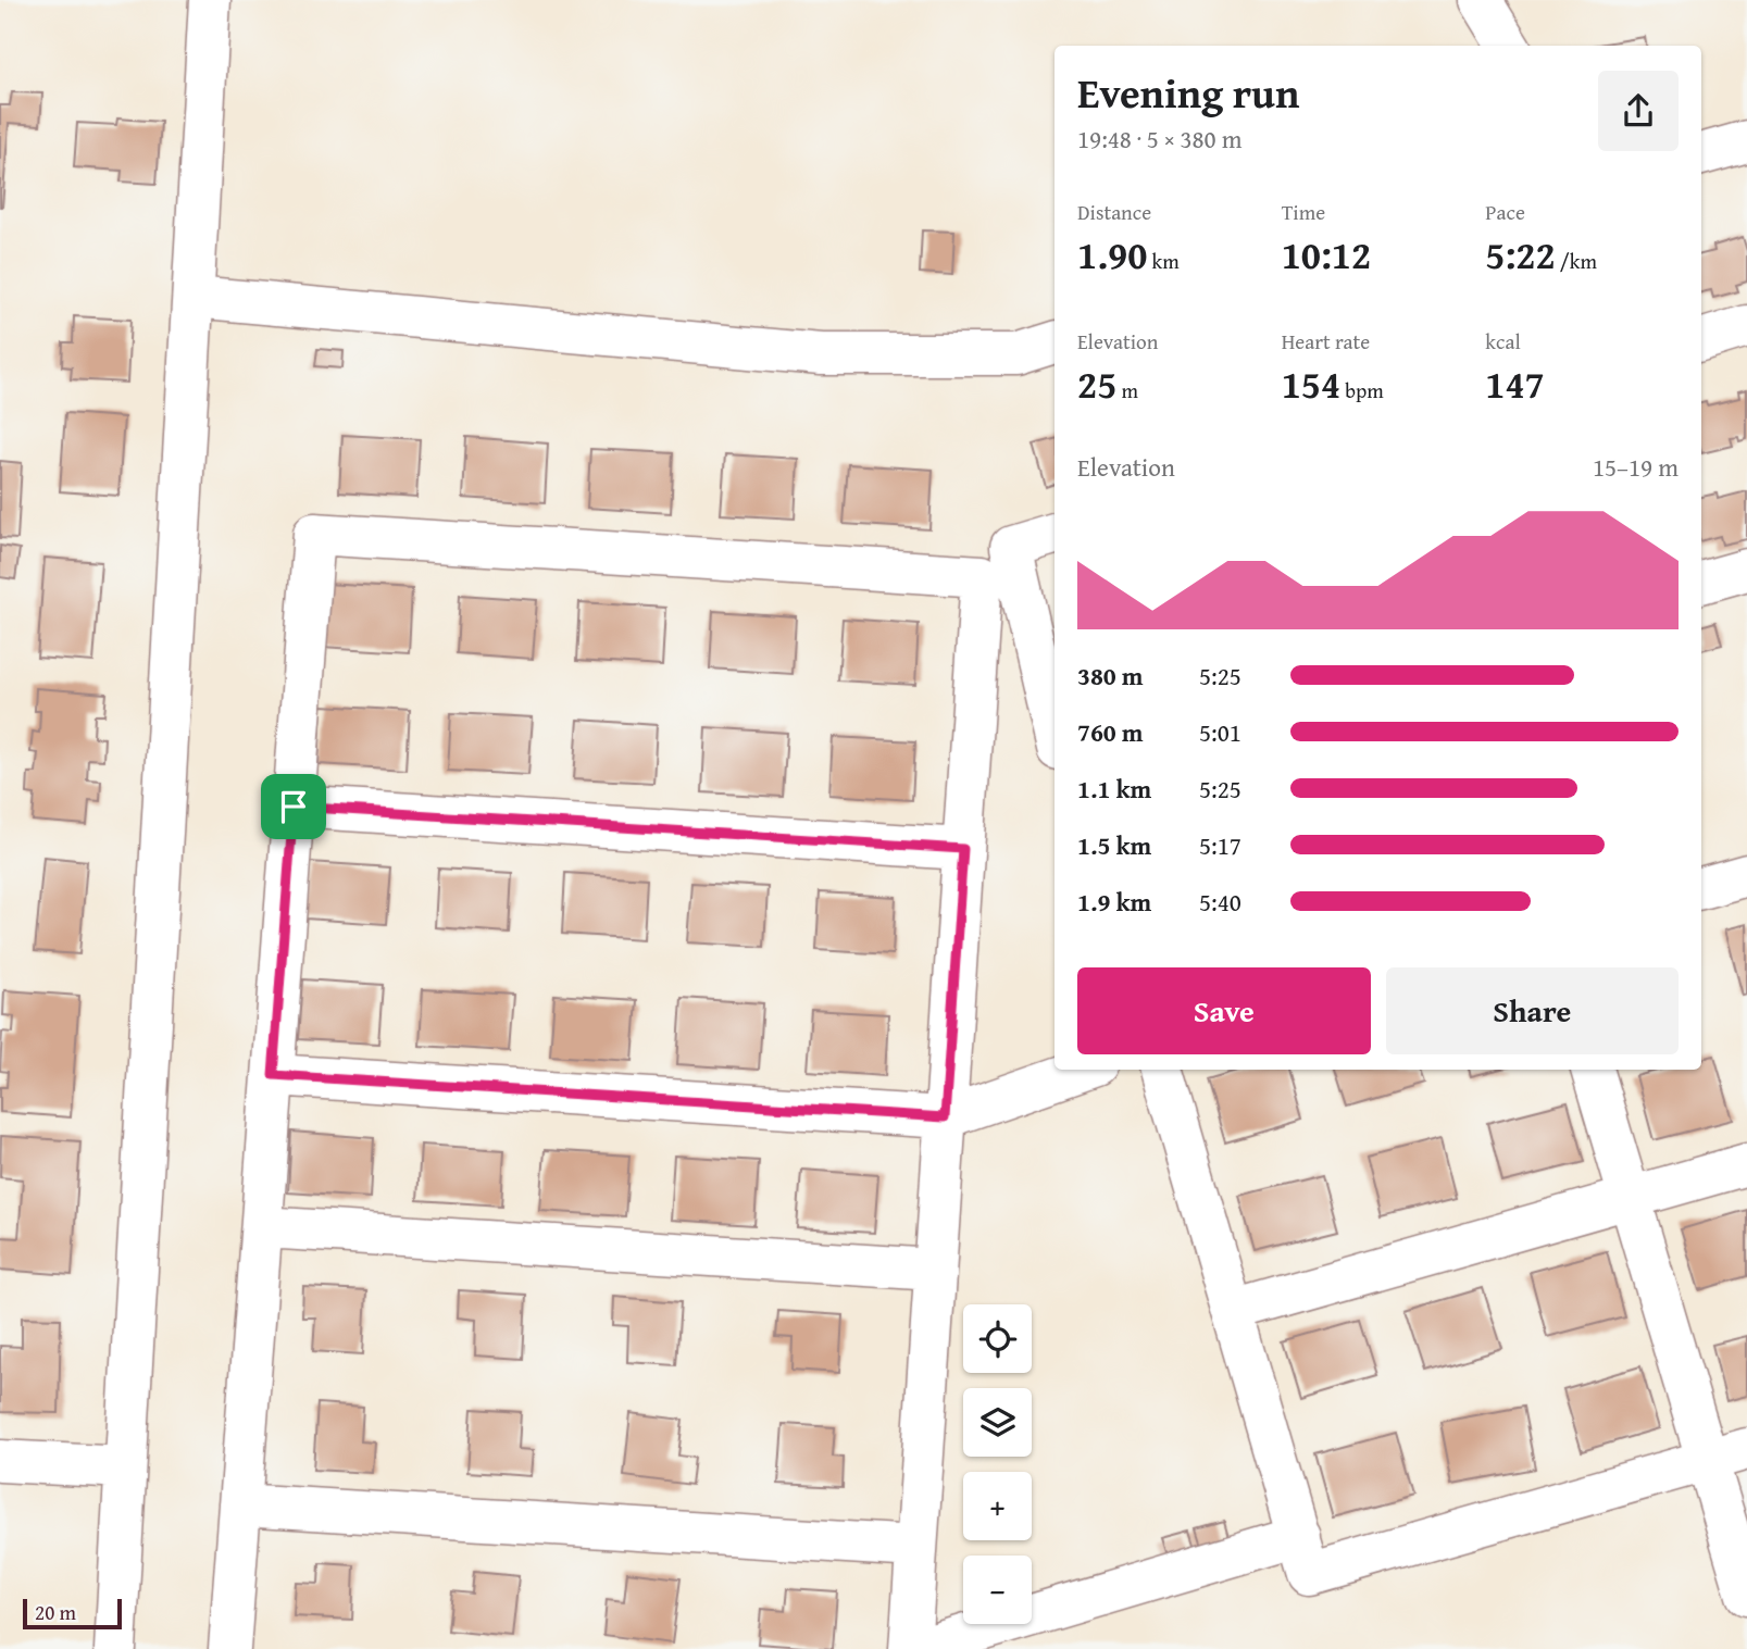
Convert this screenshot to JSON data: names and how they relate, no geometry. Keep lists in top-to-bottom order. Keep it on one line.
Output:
{"scale_bar":"20 m","page":{"heading":["Evening run","19:48 · 5 × 380 m"],"stats":[["Distance","1.90 km"],["Time","10:12"],["Pace","5:22 /km"],["Elevation","25 m"],["Heart rate","154 bpm"],["kcal","147"]],"chart":["Elevation","15–19 m"],"list":[{"name":"380 m","note":"5:25"},{"name":"760 m","note":"5:01"},{"name":"1.1 km","note":"5:25"},{"name":"1.5 km","note":"5:17"},{"name":"1.9 km","note":"5:40"}],"buttons":["Save","Share"],"map_buttons":["+","−"],"scale":"20 m"}}
